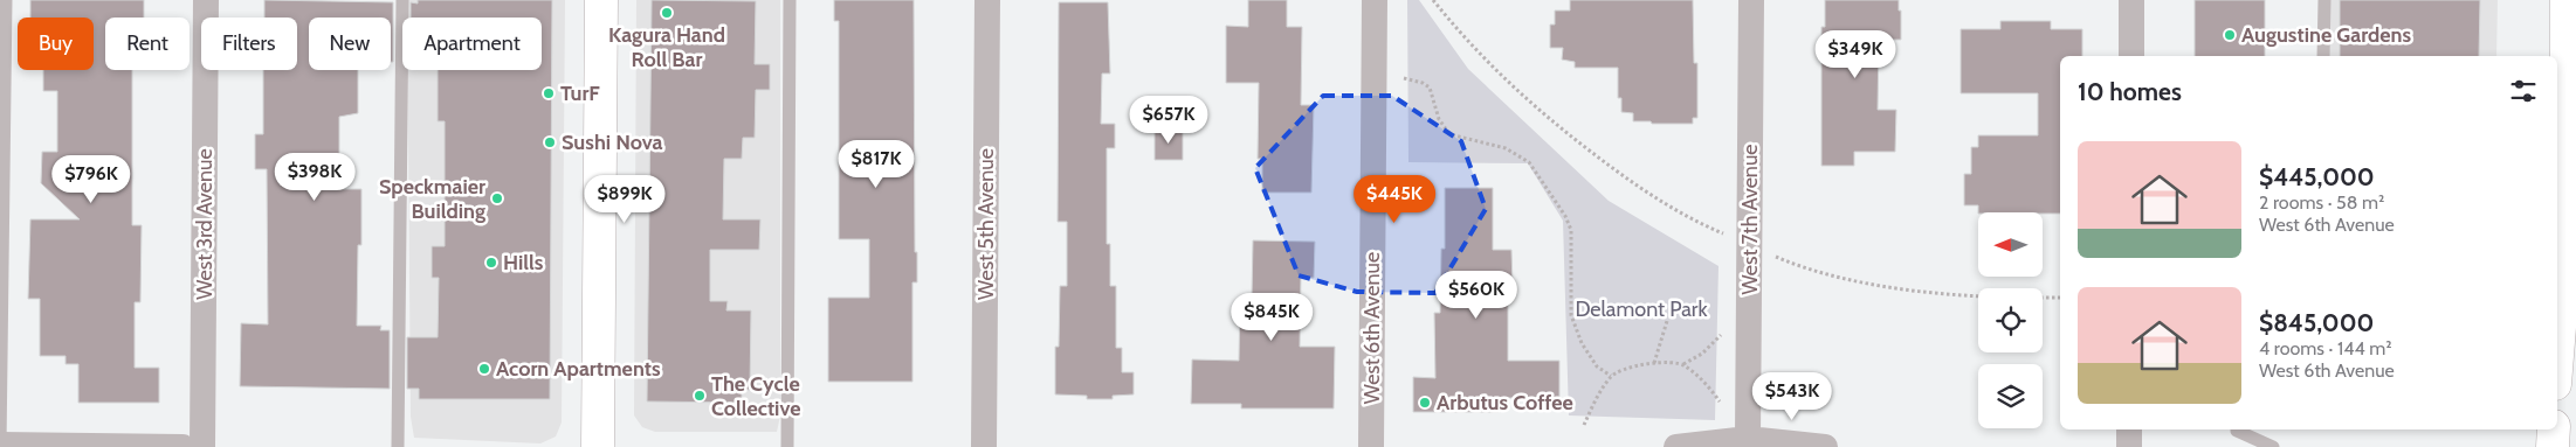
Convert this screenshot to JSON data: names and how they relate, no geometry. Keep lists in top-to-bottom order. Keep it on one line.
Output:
{"streets":{"street":["West 7th Avenue","West 3rd Avenue","West 5th Avenue","West 6th Avenue"]},"parks":["Delamont Park"],"places":["Kagura Hand Roll Bar","Augustine Gardens","TurF","Sushi Nova","Speckmaier Building","Hills","Acorn Apartments","The Cycle Collective","Arbutus Coffee"],"north":"left","page":{"chip":["Buy","Rent","Filters","New","Apartment"],"price":["$349K","$657K","$817K","$398K","$796K","$899K","$445K","$560K","$845K","$543K"],"heading":"10 homes","list":[{"name":"$445,000","note":"2 rooms · 58 m² · West 6th Avenue"},{"name":"$845,000","note":"4 rooms · 144 m² · West 6th Avenue"}]}}
